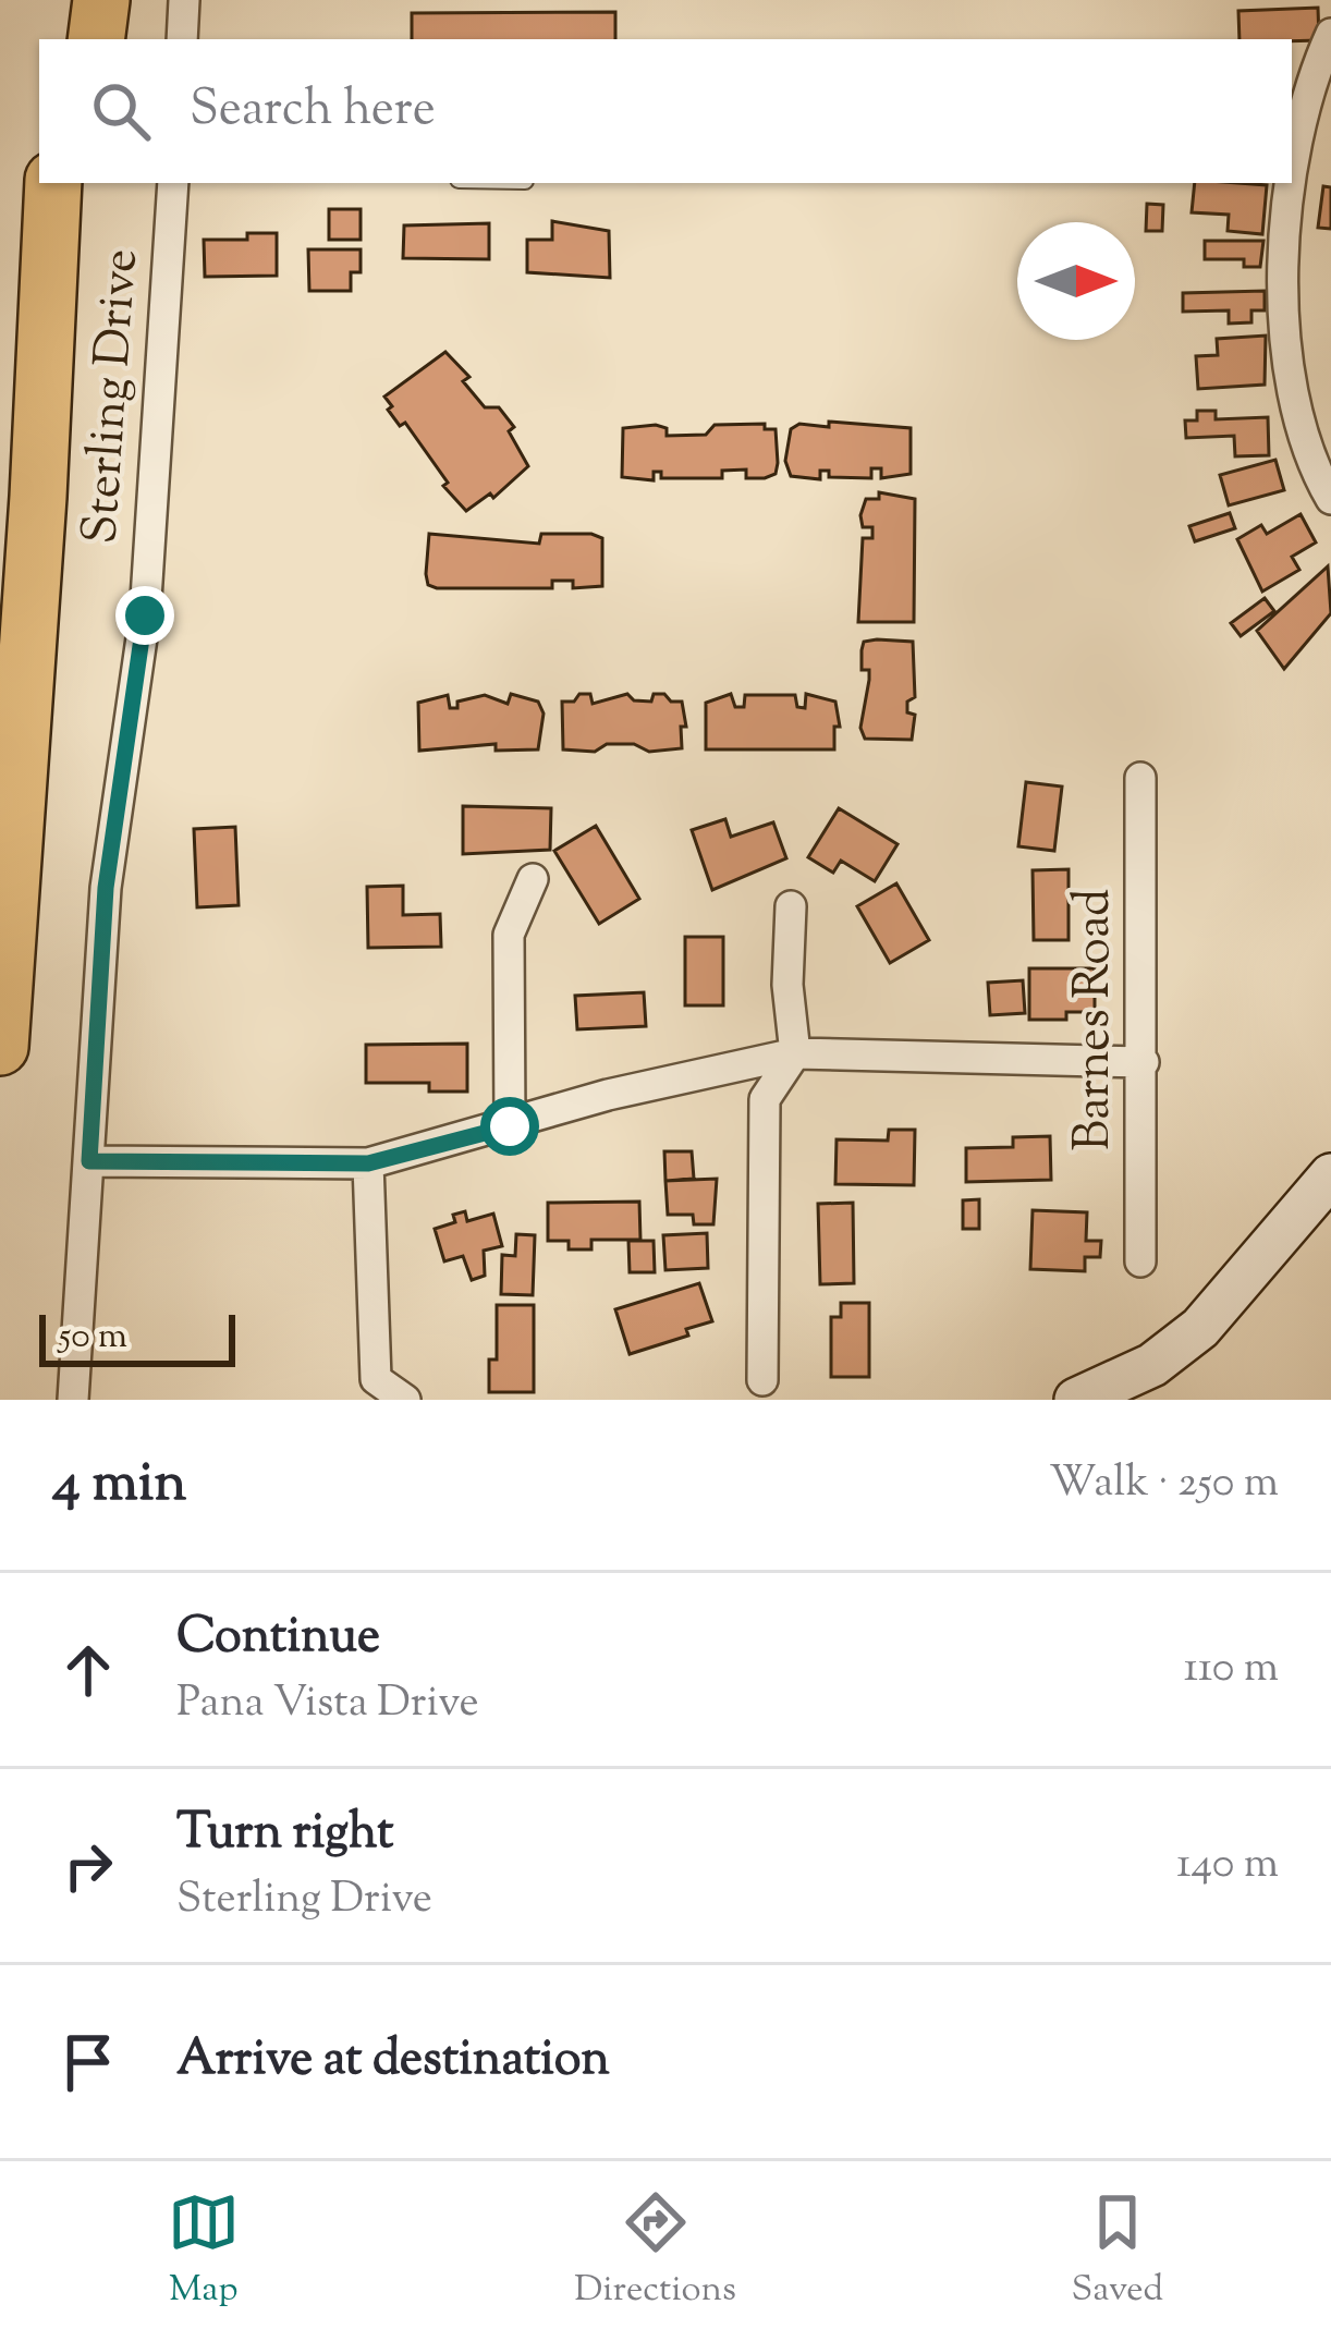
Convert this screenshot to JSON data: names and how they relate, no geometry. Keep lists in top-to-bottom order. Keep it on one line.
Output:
{"streets":{"street":["Sterling Drive","Barnes Road"]},"scale_bar":"50 m","north":"right","page":{"search":"Search here","scale":"50 m","heading":["4 min","Walk · 250 m"],"list":[["Continue","Pana Vista Drive","110 m"],["Turn right","Sterling Drive","140 m"],"Arrive at destination"],"nav":["Map","Directions","Saved"]}}
